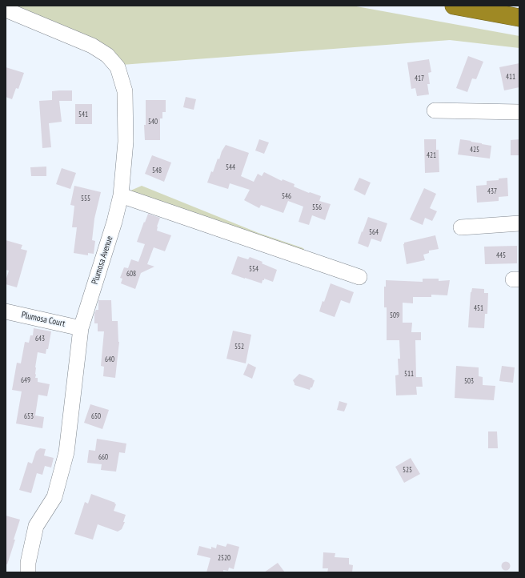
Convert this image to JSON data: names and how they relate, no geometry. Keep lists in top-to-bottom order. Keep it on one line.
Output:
{"streets":{"street":["Plumosa Avenue","Plumosa Court"]},"crossings":[["Plumosa Avenue","Plumosa Court"]],"house_numbers":["411","417","541","540","425","421","544","548","437","546","555","556","564","445","554","608","451","509","643","552","640","511","649","503","653","650","660","525","2520"]}
